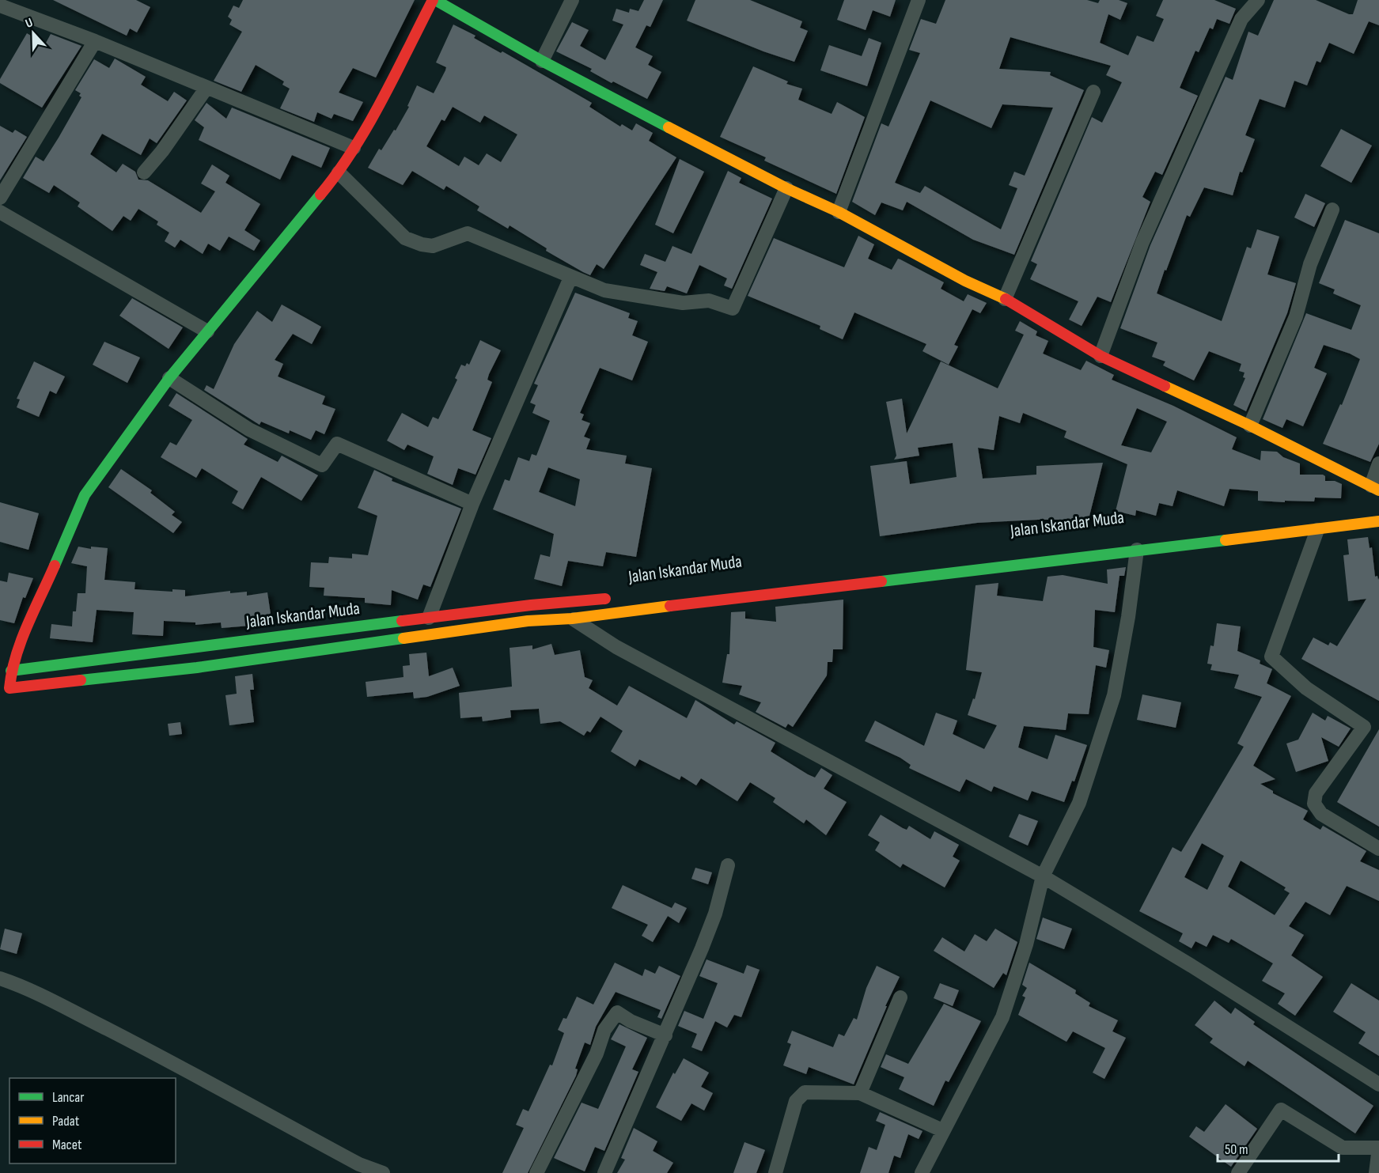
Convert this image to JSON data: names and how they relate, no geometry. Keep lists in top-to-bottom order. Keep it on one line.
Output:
{"streets":{"main road":["Jalan Iskandar Muda"]},"legend":["Lancar","Padat","Macet"],"scale_bar":"50 m","north":"top"}
